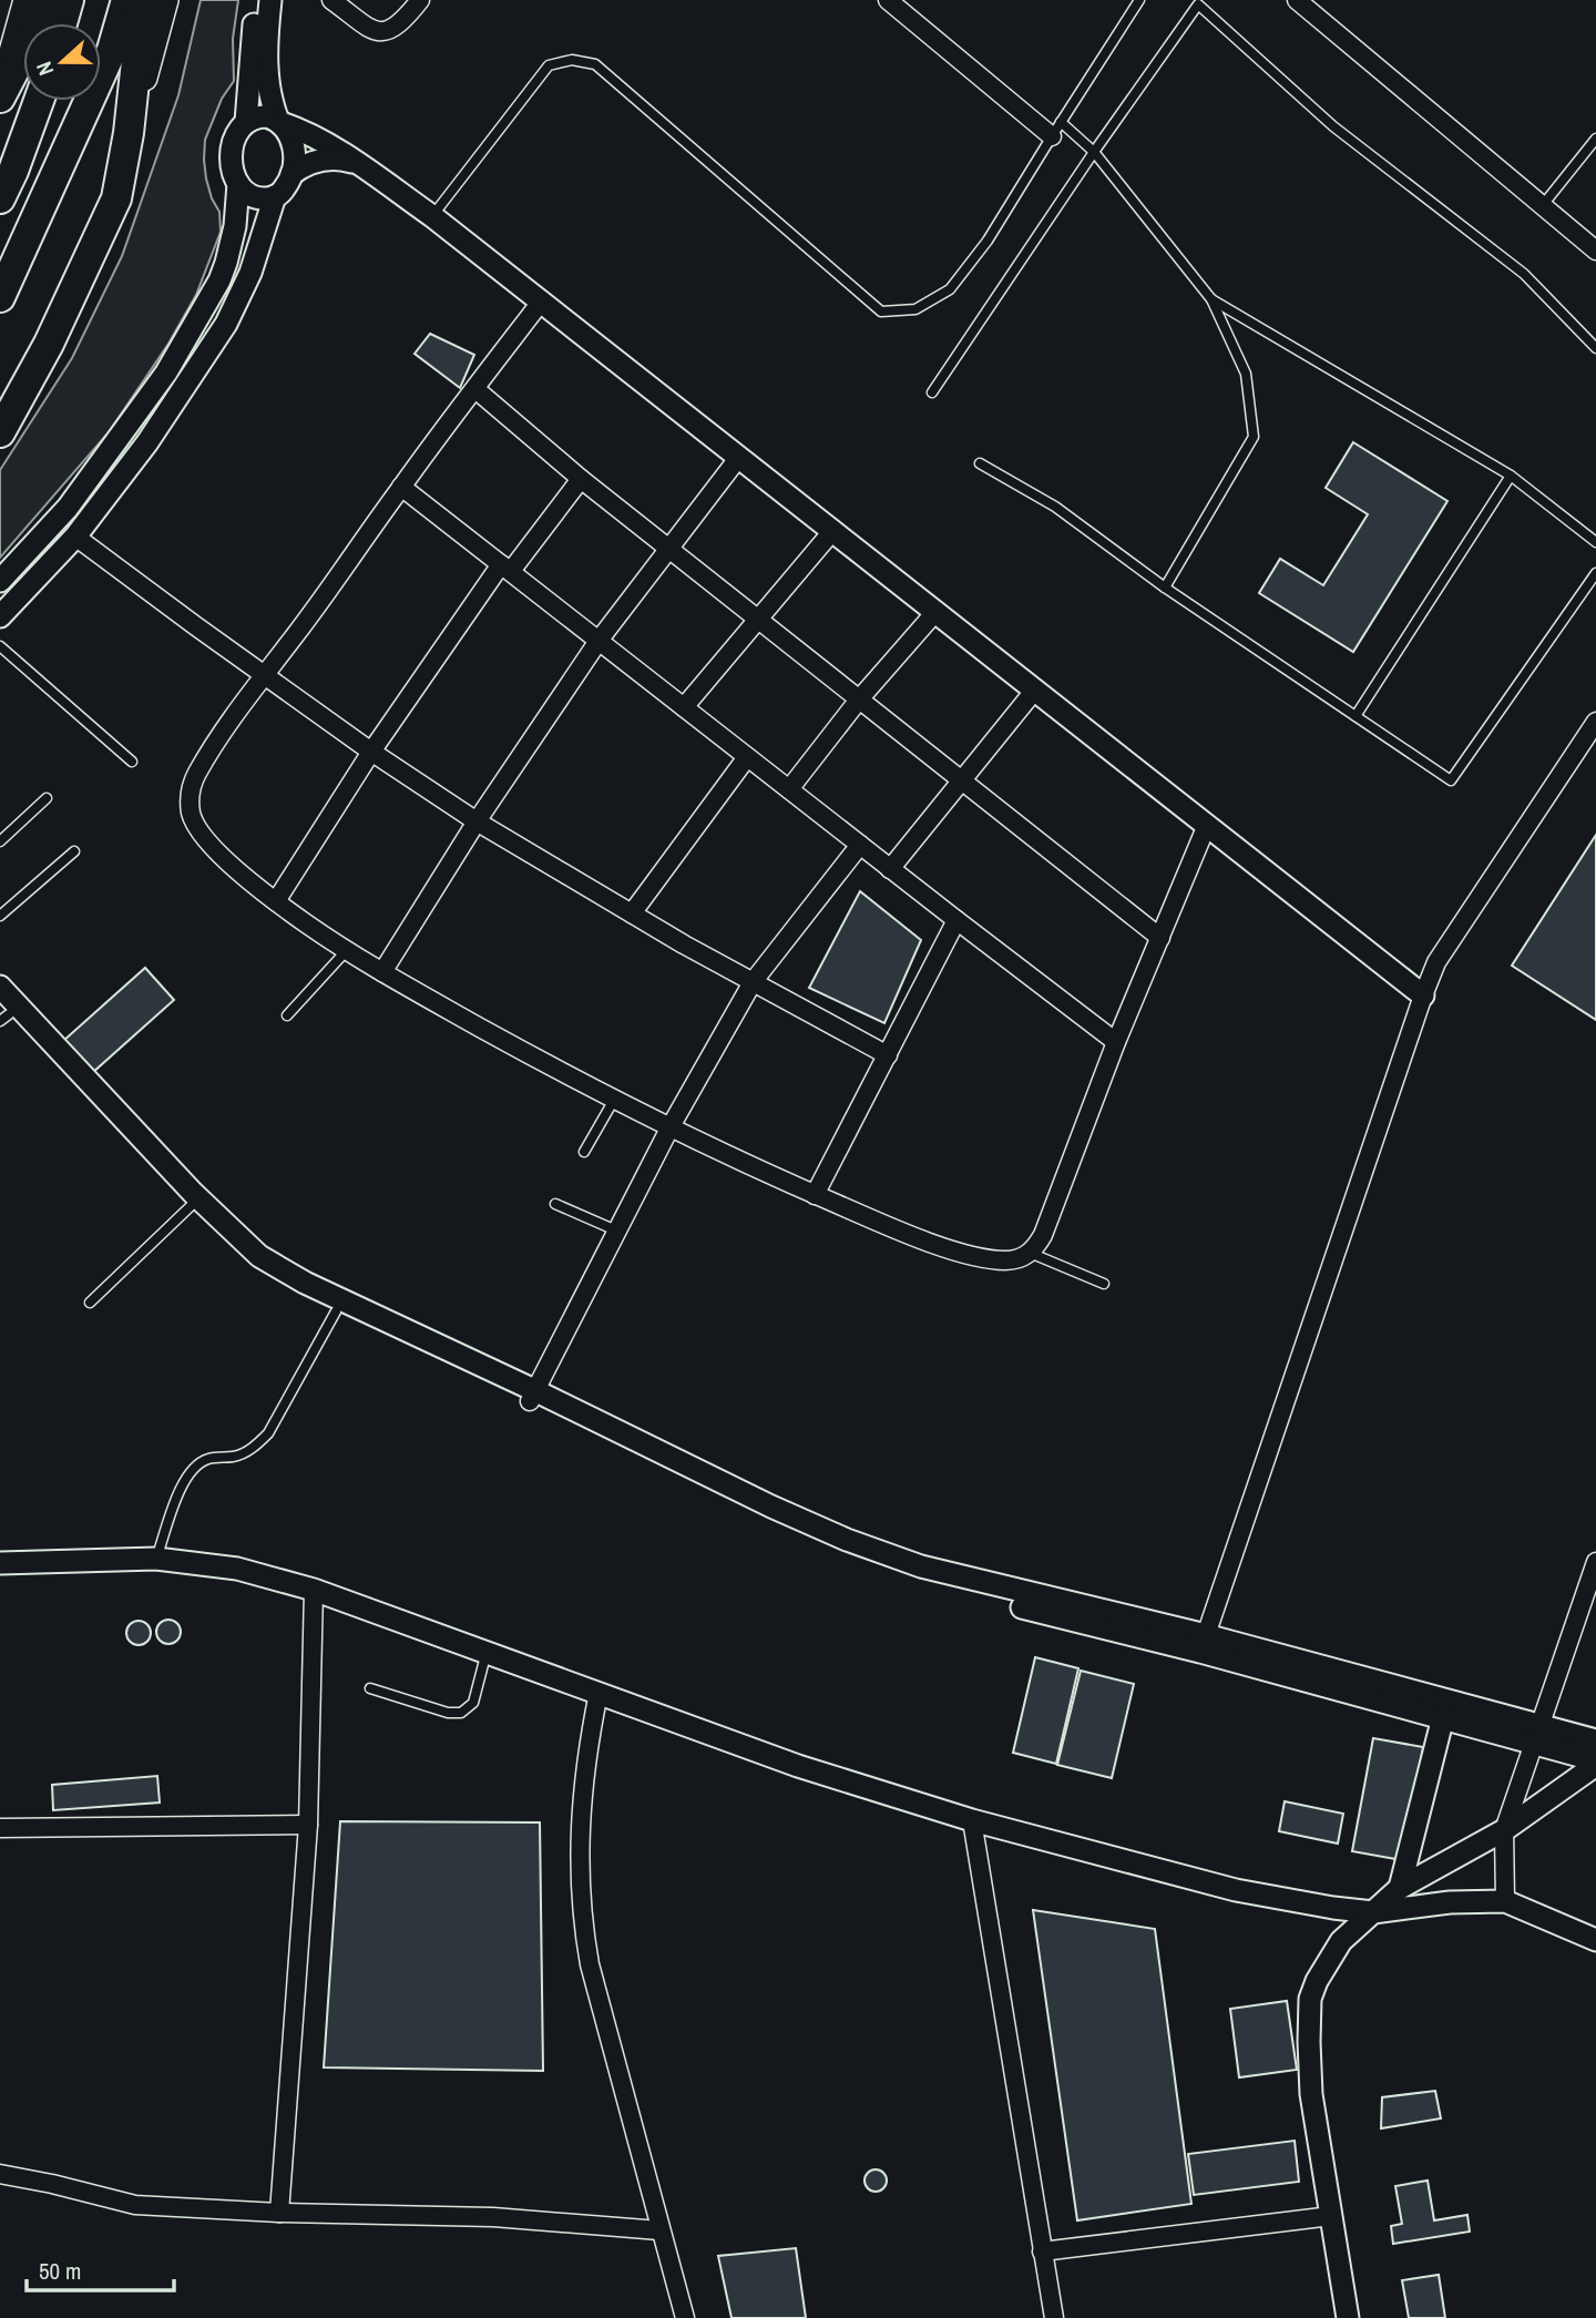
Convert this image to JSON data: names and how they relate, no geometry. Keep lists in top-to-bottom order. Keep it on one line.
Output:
{"scale_bar":"50 m","north":"left"}
